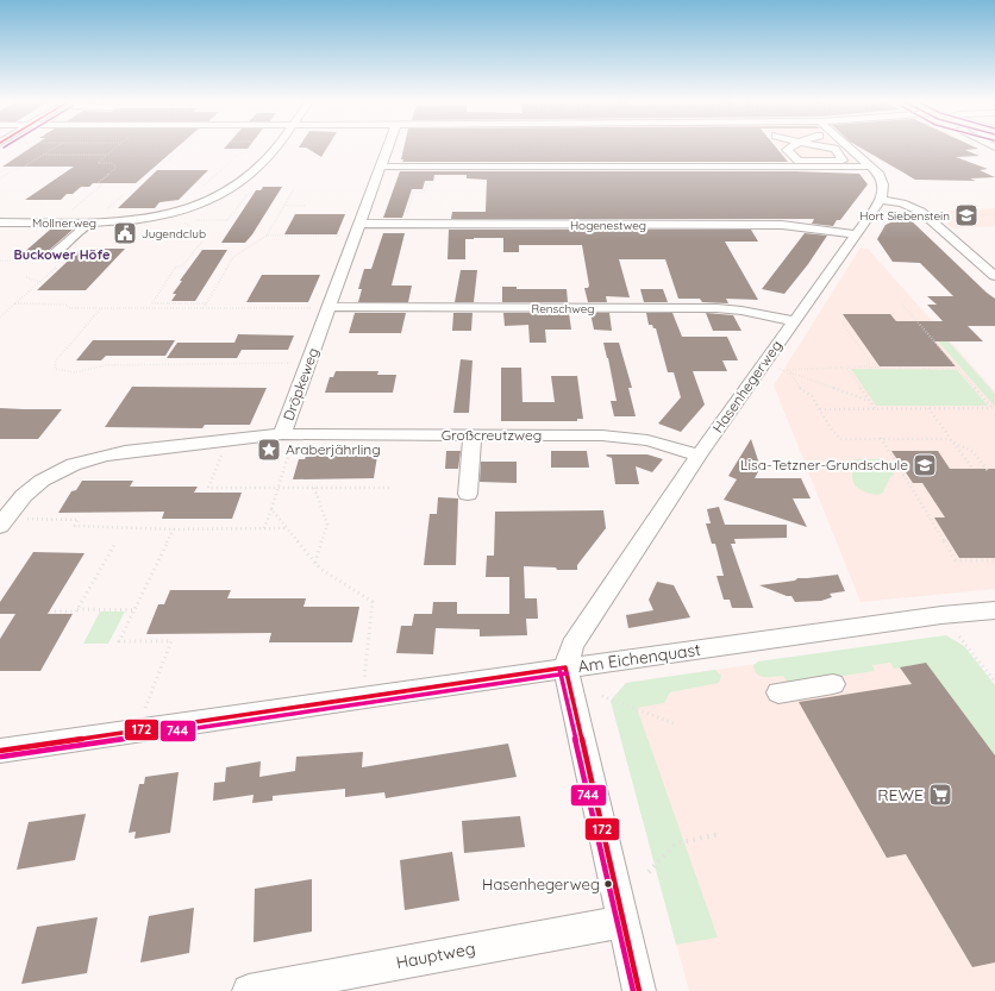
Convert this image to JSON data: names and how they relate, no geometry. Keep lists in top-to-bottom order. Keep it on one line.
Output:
{"streets":{"street":["Mollnerweg","Hogenestweg","Renschweg","Dröpkeweg","Hasenhegerweg","Großcreutzweg","Am Eichenquast","Hauptweg"]},"crossings":[["Hogenestweg","Dröpkeweg"],["Hogenestweg","Hasenhegerweg"],["Renschweg","Dröpkeweg"],["Renschweg","Hasenhegerweg"],["Dröpkeweg","Großcreutzweg"],["Hasenhegerweg","Großcreutzweg"],["Hasenhegerweg","Am Eichenquast"]],"districts":["Buckower Höfe"],"places":{"school or university":["Hort Siebenstein","Lisa-Tetzner-Grundschule"],"public building":["Jugendclub"],"place":["Araberjährling"],"supermarket":["REWE"],"other":["Hasenhegerweg"]},"lines":["transit line 172","transit line 744"]}
